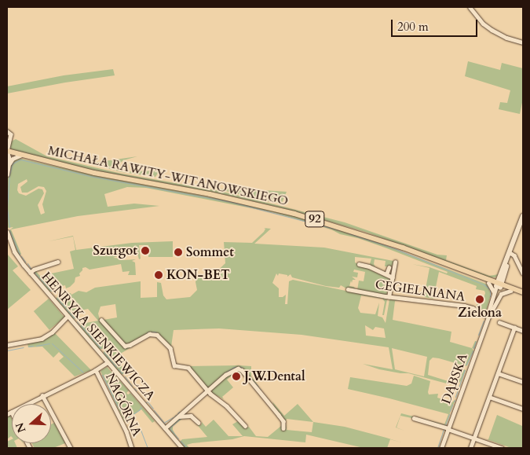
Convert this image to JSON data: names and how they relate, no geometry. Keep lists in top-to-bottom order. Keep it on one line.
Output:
{"streets":{"main road":["MICHAŁA RAWITY-WITANOWSKIEGO","92","DĄBSKA"],"street":["CEGIELNIANA","HENRYKA SIENKIEWICZA","NAGÓRNA"]},"crossings":[["MICHAŁA RAWITY-WITANOWSKIEGO","DĄBSKA"],["CEGIELNIANA","DĄBSKA"],["HENRYKA SIENKIEWICZA","NAGÓRNA"]],"places":["Szurgot","Sommet","KON-BET","Zielona","J.W.Dental"],"scale_bar":"200 m","north":"left"}
